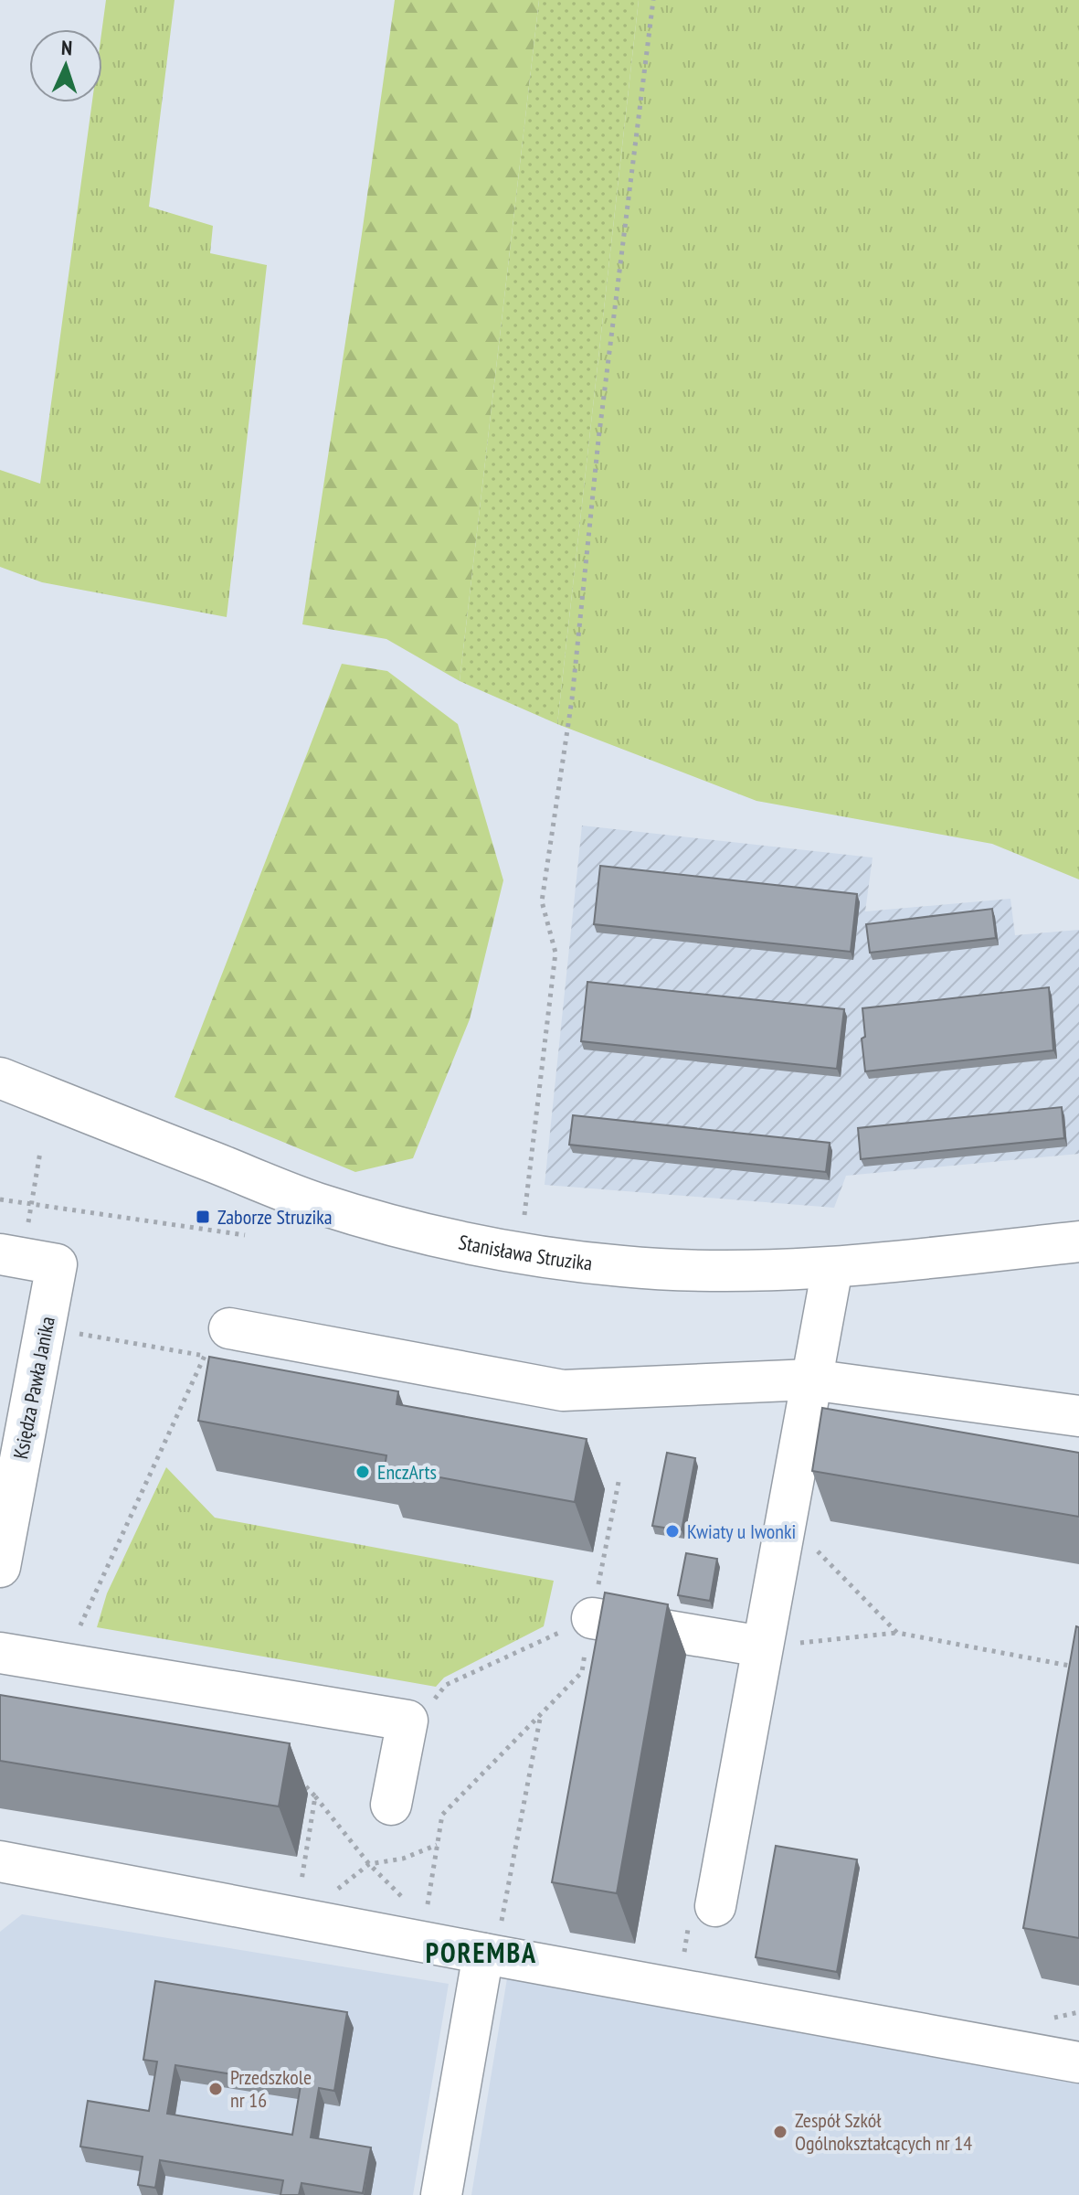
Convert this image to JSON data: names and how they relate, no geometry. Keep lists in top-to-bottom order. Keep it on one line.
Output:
{"streets":{"street":["Stanisława Struzika","Księdza Pawła Janika"]},"districts":["POREMBA"],"places":{"transit":["Zaborze Struzika"],"other":["EnczArts","Kwiaty u Iwonki","Przedszkole nr 16","Zespół Szkół Ogólnokształcących nr 14"]},"north":"top"}
